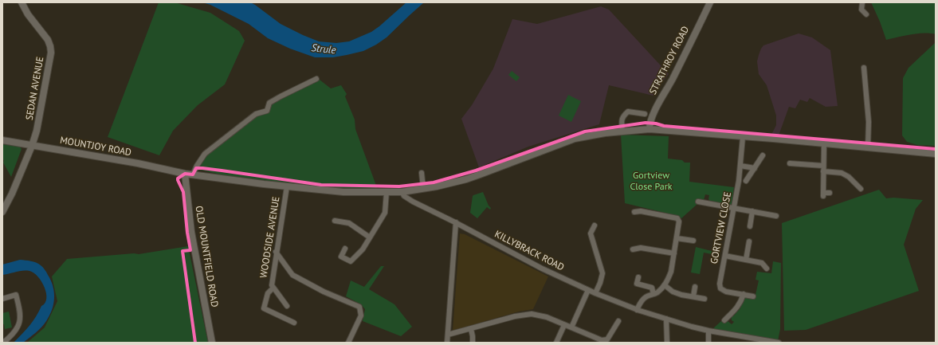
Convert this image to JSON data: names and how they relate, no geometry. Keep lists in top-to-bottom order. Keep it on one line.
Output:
{"streets":{"main road":["STRATHROY ROAD","SEDAN AVENUE","MOUNTJOY ROAD","OLD MOUNTFIELD ROAD"],"street":["GORTVIEW CLOSE","WOODSIDE AVENUE","KILLYBRACK ROAD"]},"crossings":[["STRATHROY ROAD","MOUNTJOY ROAD"],["SEDAN AVENUE","MOUNTJOY ROAD"],["MOUNTJOY ROAD","GORTVIEW CLOSE"],["MOUNTJOY ROAD","WOODSIDE AVENUE"],["MOUNTJOY ROAD","KILLYBRACK ROAD"],["MOUNTJOY ROAD","OLD MOUNTFIELD ROAD"]],"water":["Strule"],"parks":["Gortview Close Park"]}
